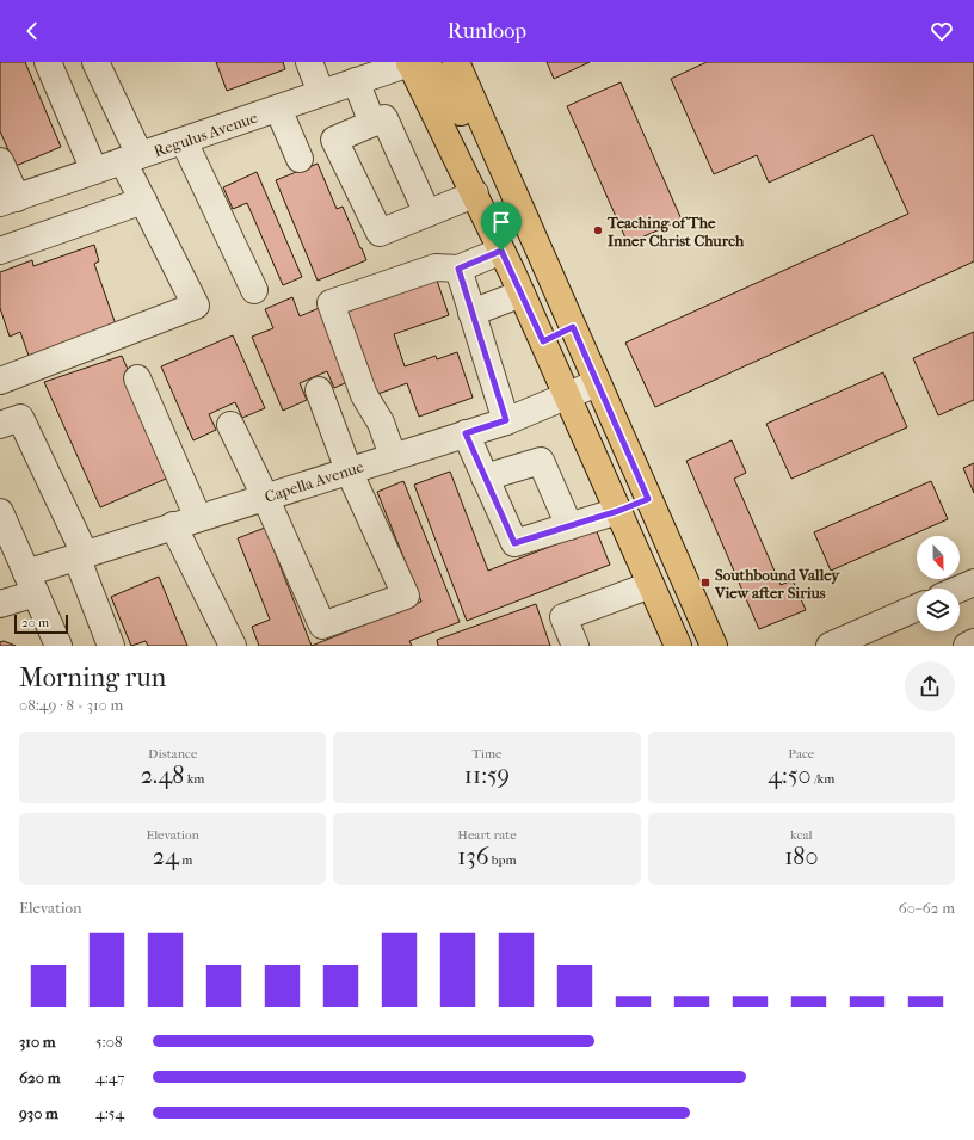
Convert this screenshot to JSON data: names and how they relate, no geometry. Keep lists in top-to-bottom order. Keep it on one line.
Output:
{"streets":{"street":["Regulus Avenue","Capella Avenue"]},"places":{"other":["Teaching of The Inner Christ Church"],"transit":["Southbound Valley View after Sirius"]},"scale_bar":"20 m","north":"bottom","page":{"header":"Runloop","scale":"20 m","heading":["Morning run","08:49 · 8 × 310 m"],"stats":[["Distance","2.48 km"],["Time","11:59"],["Pace","4:50 /km"],["Elevation","24 m"],["Heart rate","136 bpm"],["kcal","180"]],"chart":["Elevation","60–62 m"],"list":[{"name":"310 m","note":"5:08"},{"name":"620 m","note":"4:47"},{"name":"930 m","note":"4:54"}]}}
